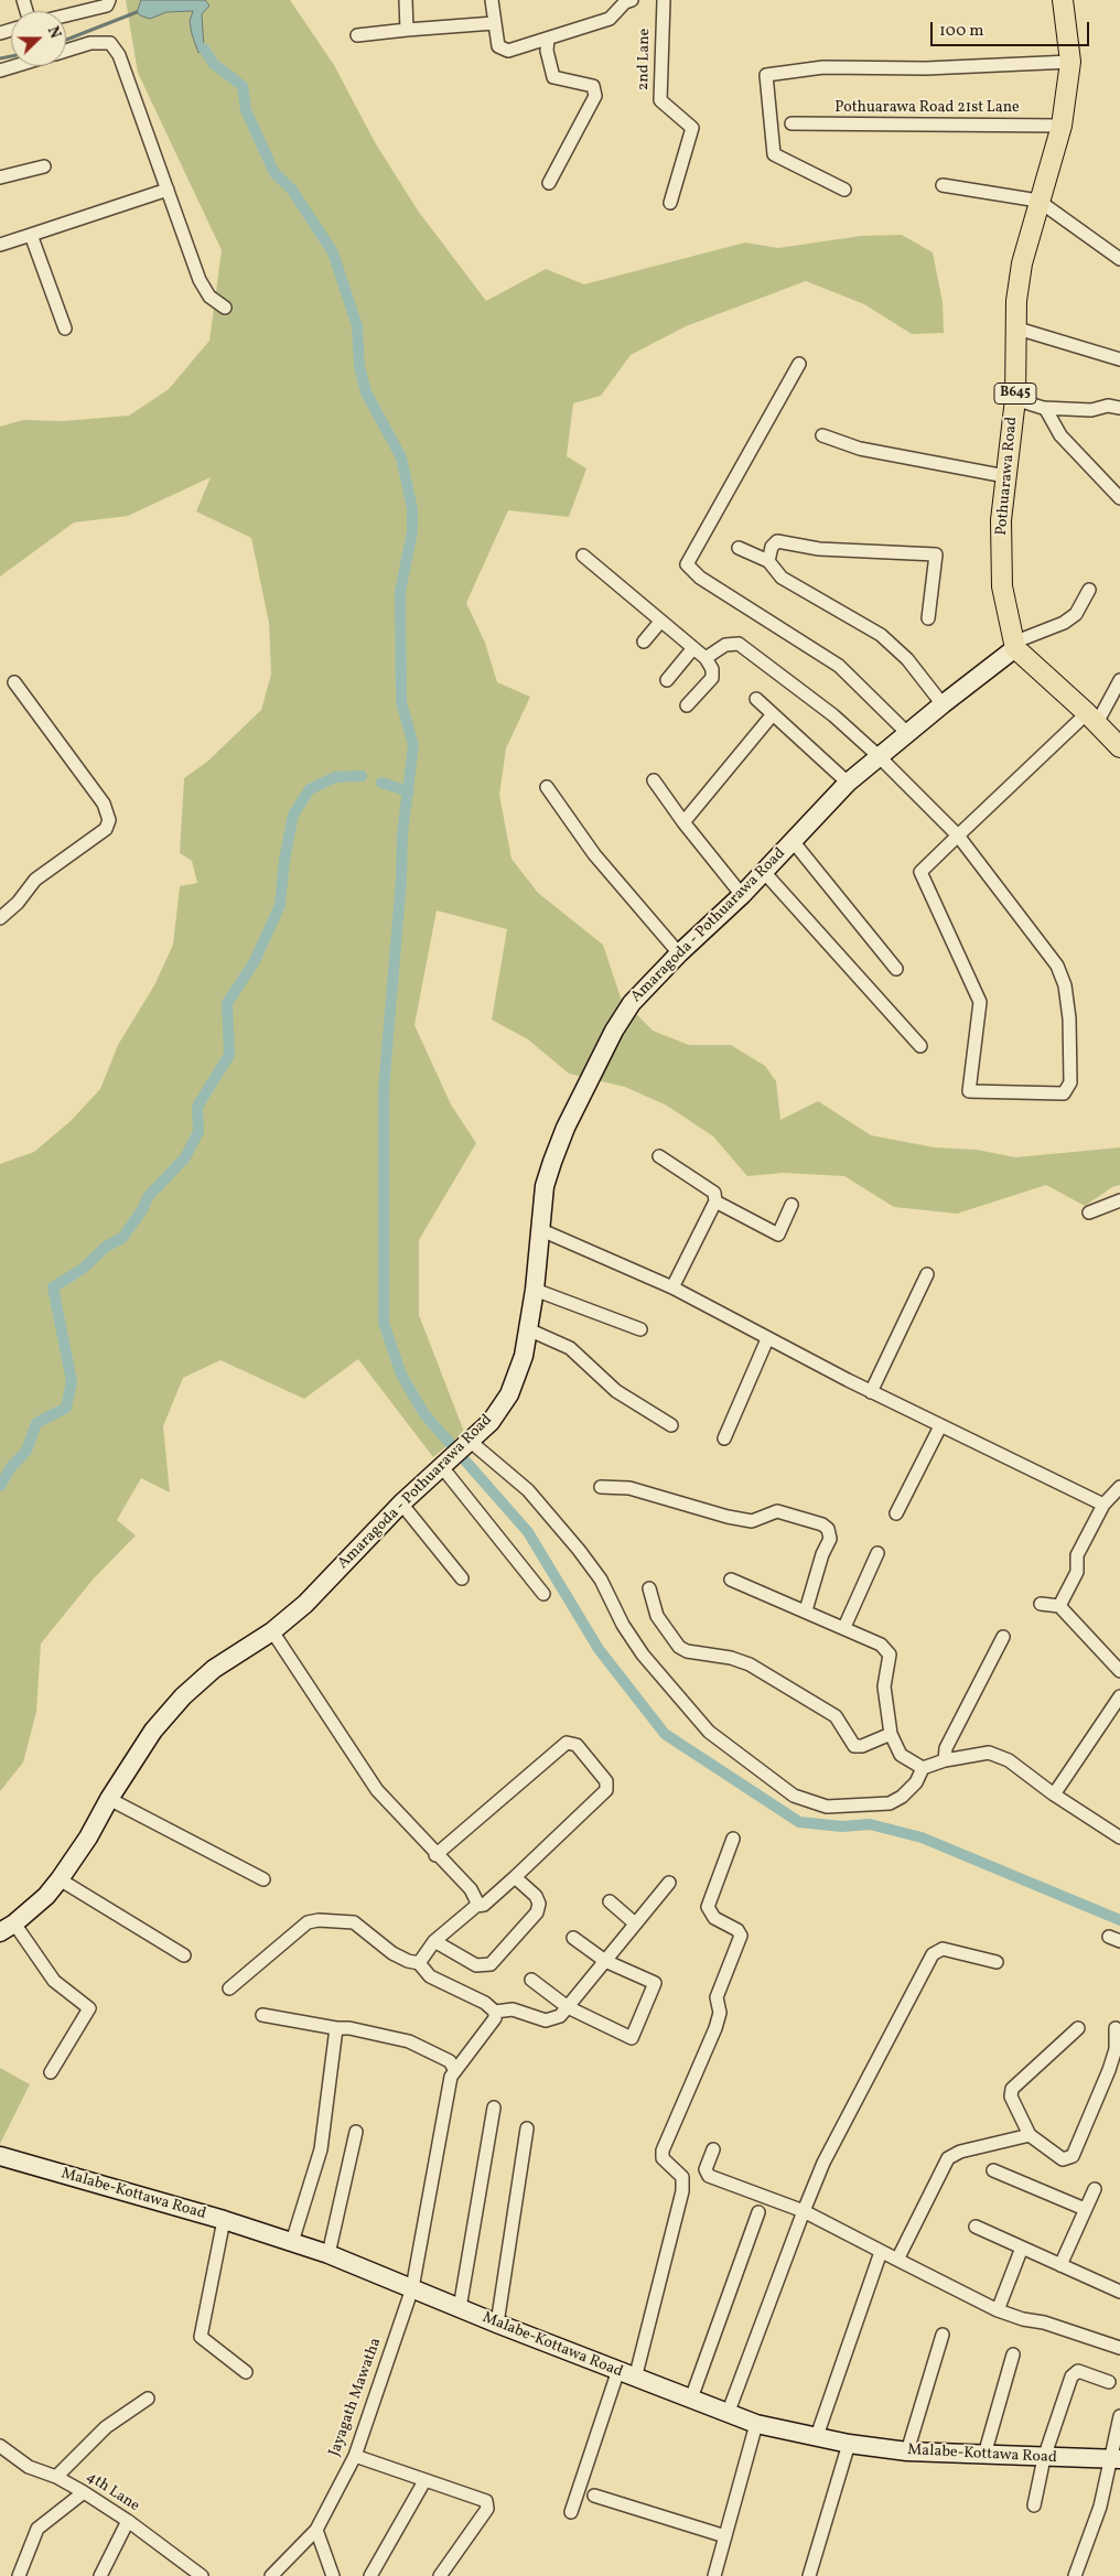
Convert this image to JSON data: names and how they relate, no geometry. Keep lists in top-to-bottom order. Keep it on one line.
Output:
{"streets":{"main road":["B645","Pothuarawa Road"],"street":["2nd Lane","Pothuarawa Road 21st Lane","Amaragoda - Pothuarawa Road","Malabe-Kottawa Road","Jayagath Mawatha","4th Lane"]},"crossings":[["Pothuarawa Road 21st Lane","Pothuarawa Road"],["Pothuarawa Road","Amaragoda - Pothuarawa Road"],["Malabe-Kottawa Road","Jayagath Mawatha"]],"scale_bar":"100 m","north":"right"}
